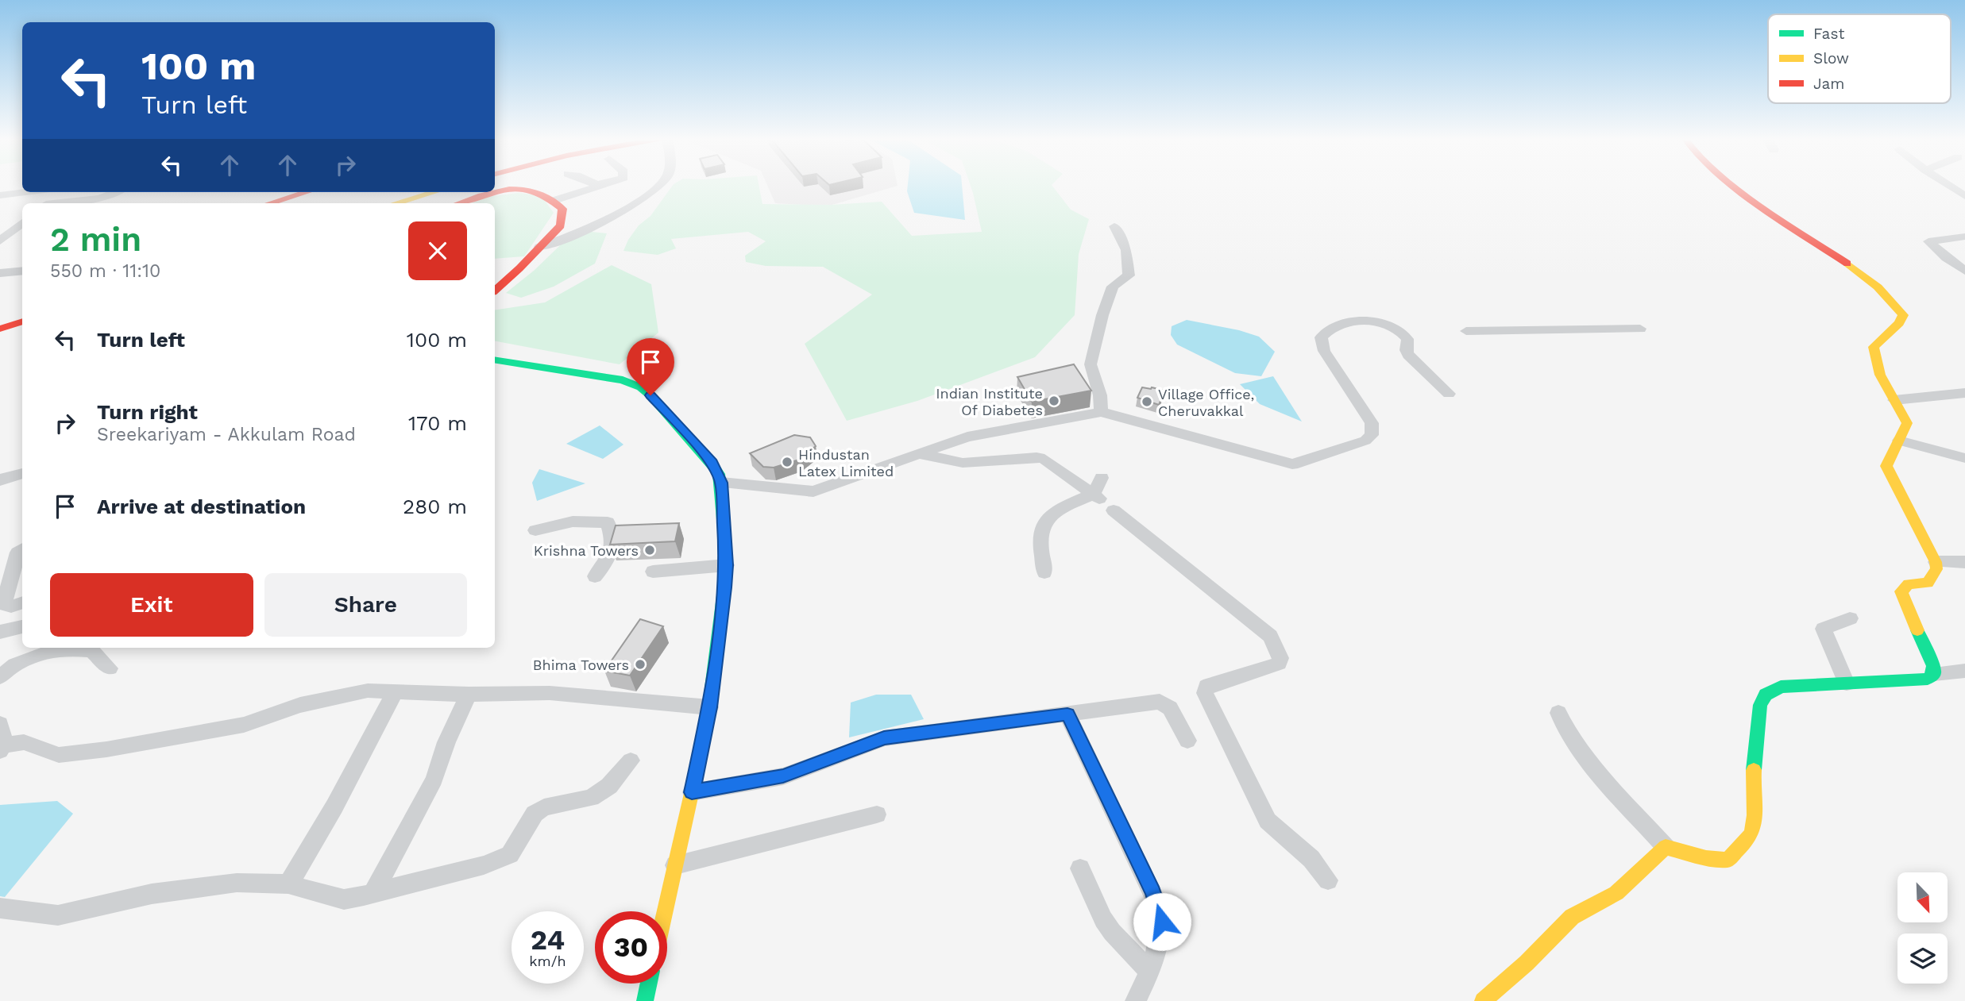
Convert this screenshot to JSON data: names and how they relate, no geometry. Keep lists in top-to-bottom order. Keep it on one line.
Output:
{"places":["Indian Institute Of Diabetes","Village Office, Cheruvakkal","Hindustan Latex Limited","Krishna Towers","Bhima Towers"],"legend":["Fast","Slow","Jam"],"north":"bottom right","page":{"turn":["100 m","Turn left"],"heading":["2 min","550 m · 11:10"],"list":[{"name":"Turn left","value":"100 m"},{"name":"Turn right","note":"Sreekariyam - Akkulam Road","value":"170 m"},{"name":"Arrive at destination","value":"280 m"}],"buttons":["Exit","Share"],"speed":"24 km/h","limit":"30"}}
